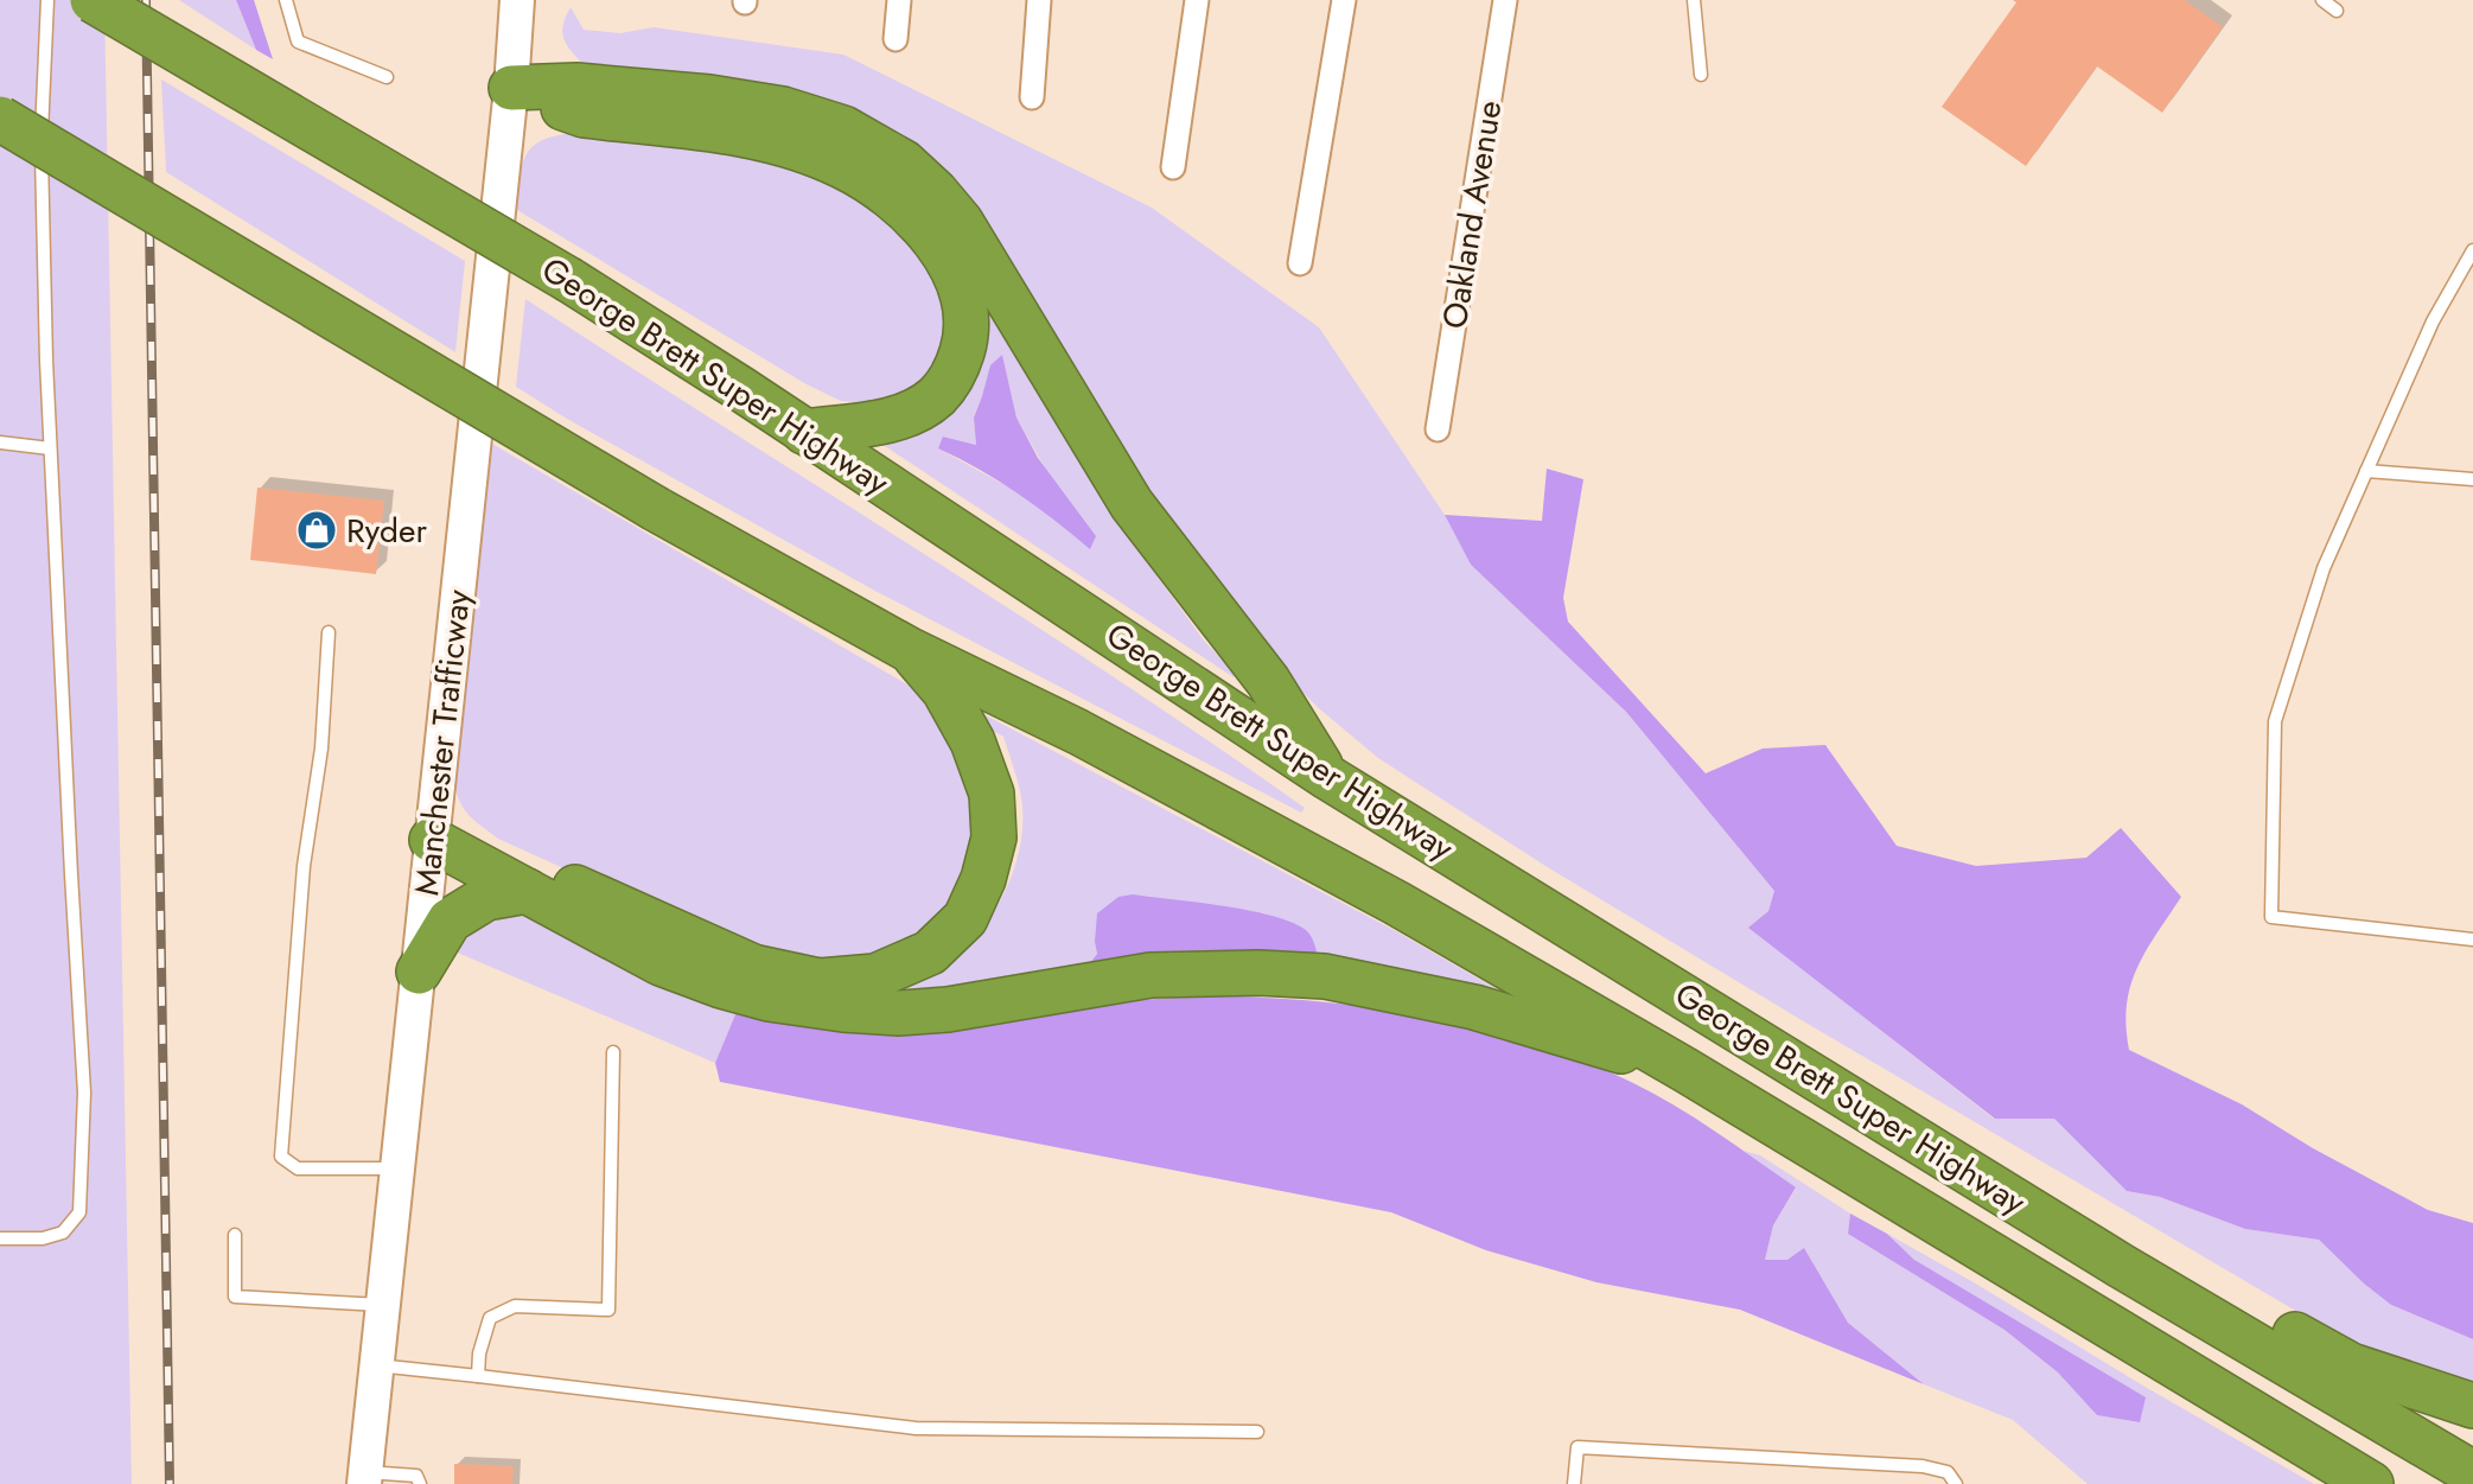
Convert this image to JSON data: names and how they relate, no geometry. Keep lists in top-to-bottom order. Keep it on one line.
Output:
{"streets":{"highway":["George Brett Super Highway"],"main road":["Manchester Trafficway"],"street":["Oakland Avenue"]},"places":{"shop":["Ryder"]}}
